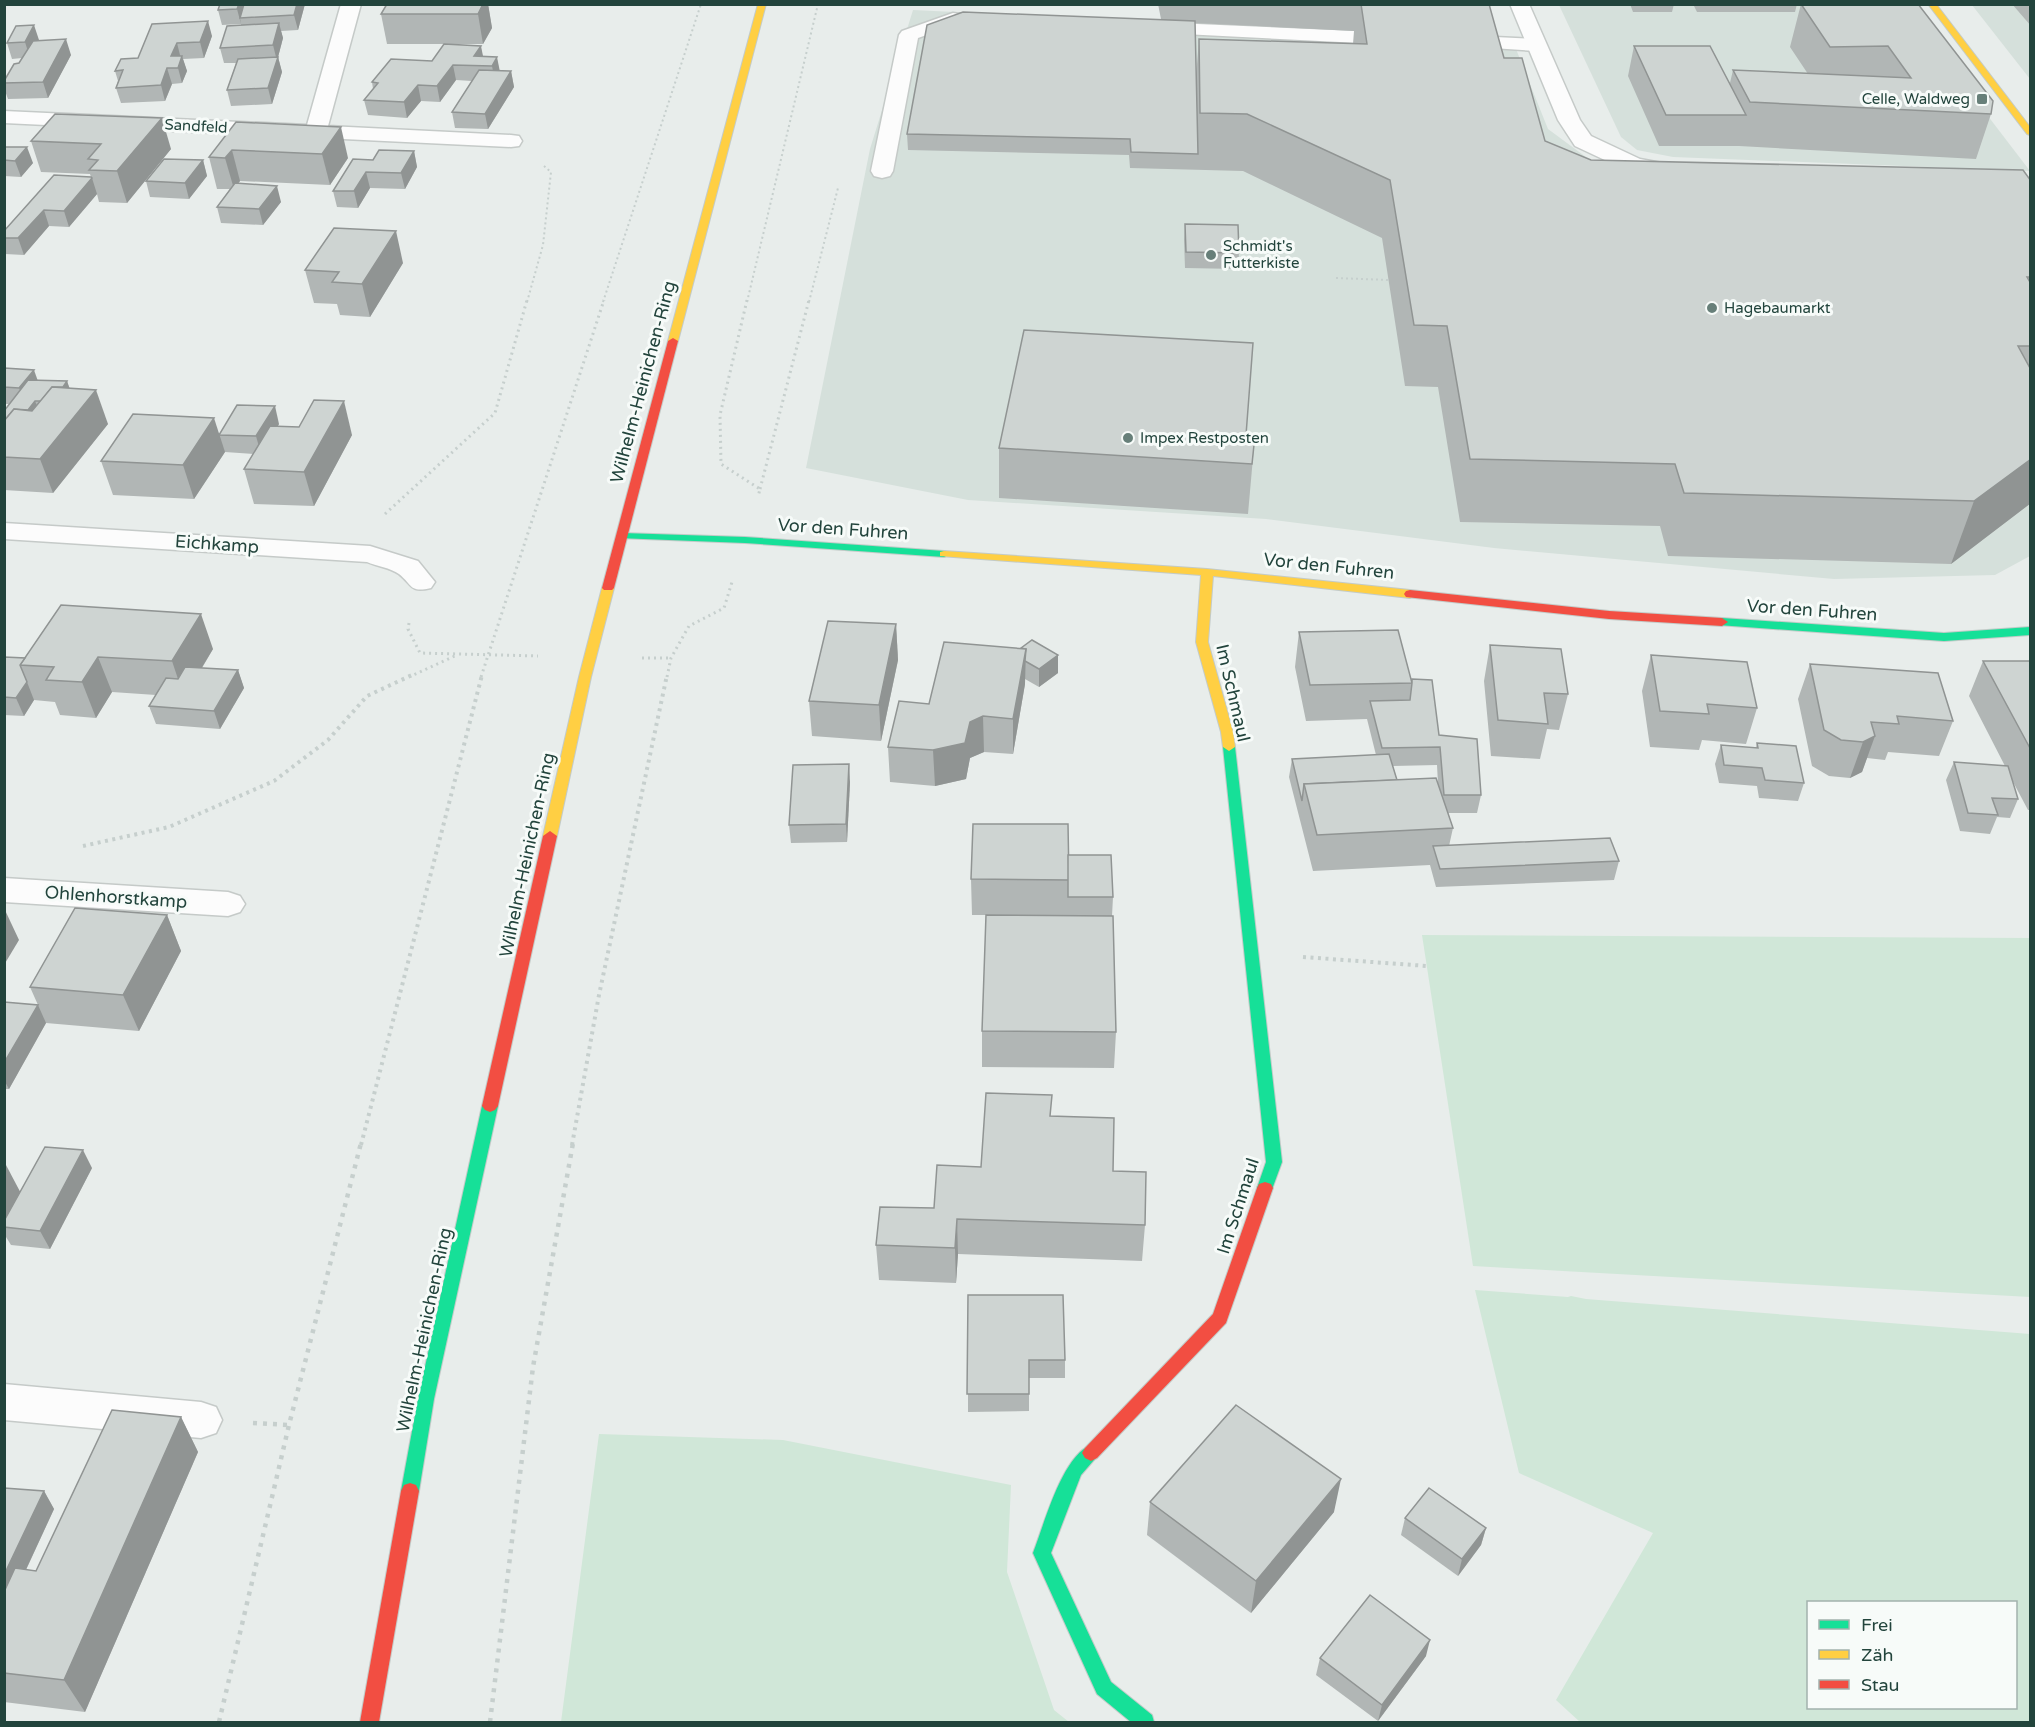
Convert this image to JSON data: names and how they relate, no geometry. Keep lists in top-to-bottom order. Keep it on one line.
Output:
{"streets":{"street":["Sandfeld","Wilhelm-Heinichen-Ring","Vor den Fuhren","Eichkamp","Im Schmaul","Ohlenhorstkamp"]},"crossings":[["Wilhelm-Heinichen-Ring","Vor den Fuhren"],["Vor den Fuhren","Im Schmaul"]],"places":{"transit":["Celle, Waldweg"],"other":["Schmidt's Futterkiste","Hagebaumarkt","Impex Restposten"]},"legend":["Frei","Zäh","Stau"]}
